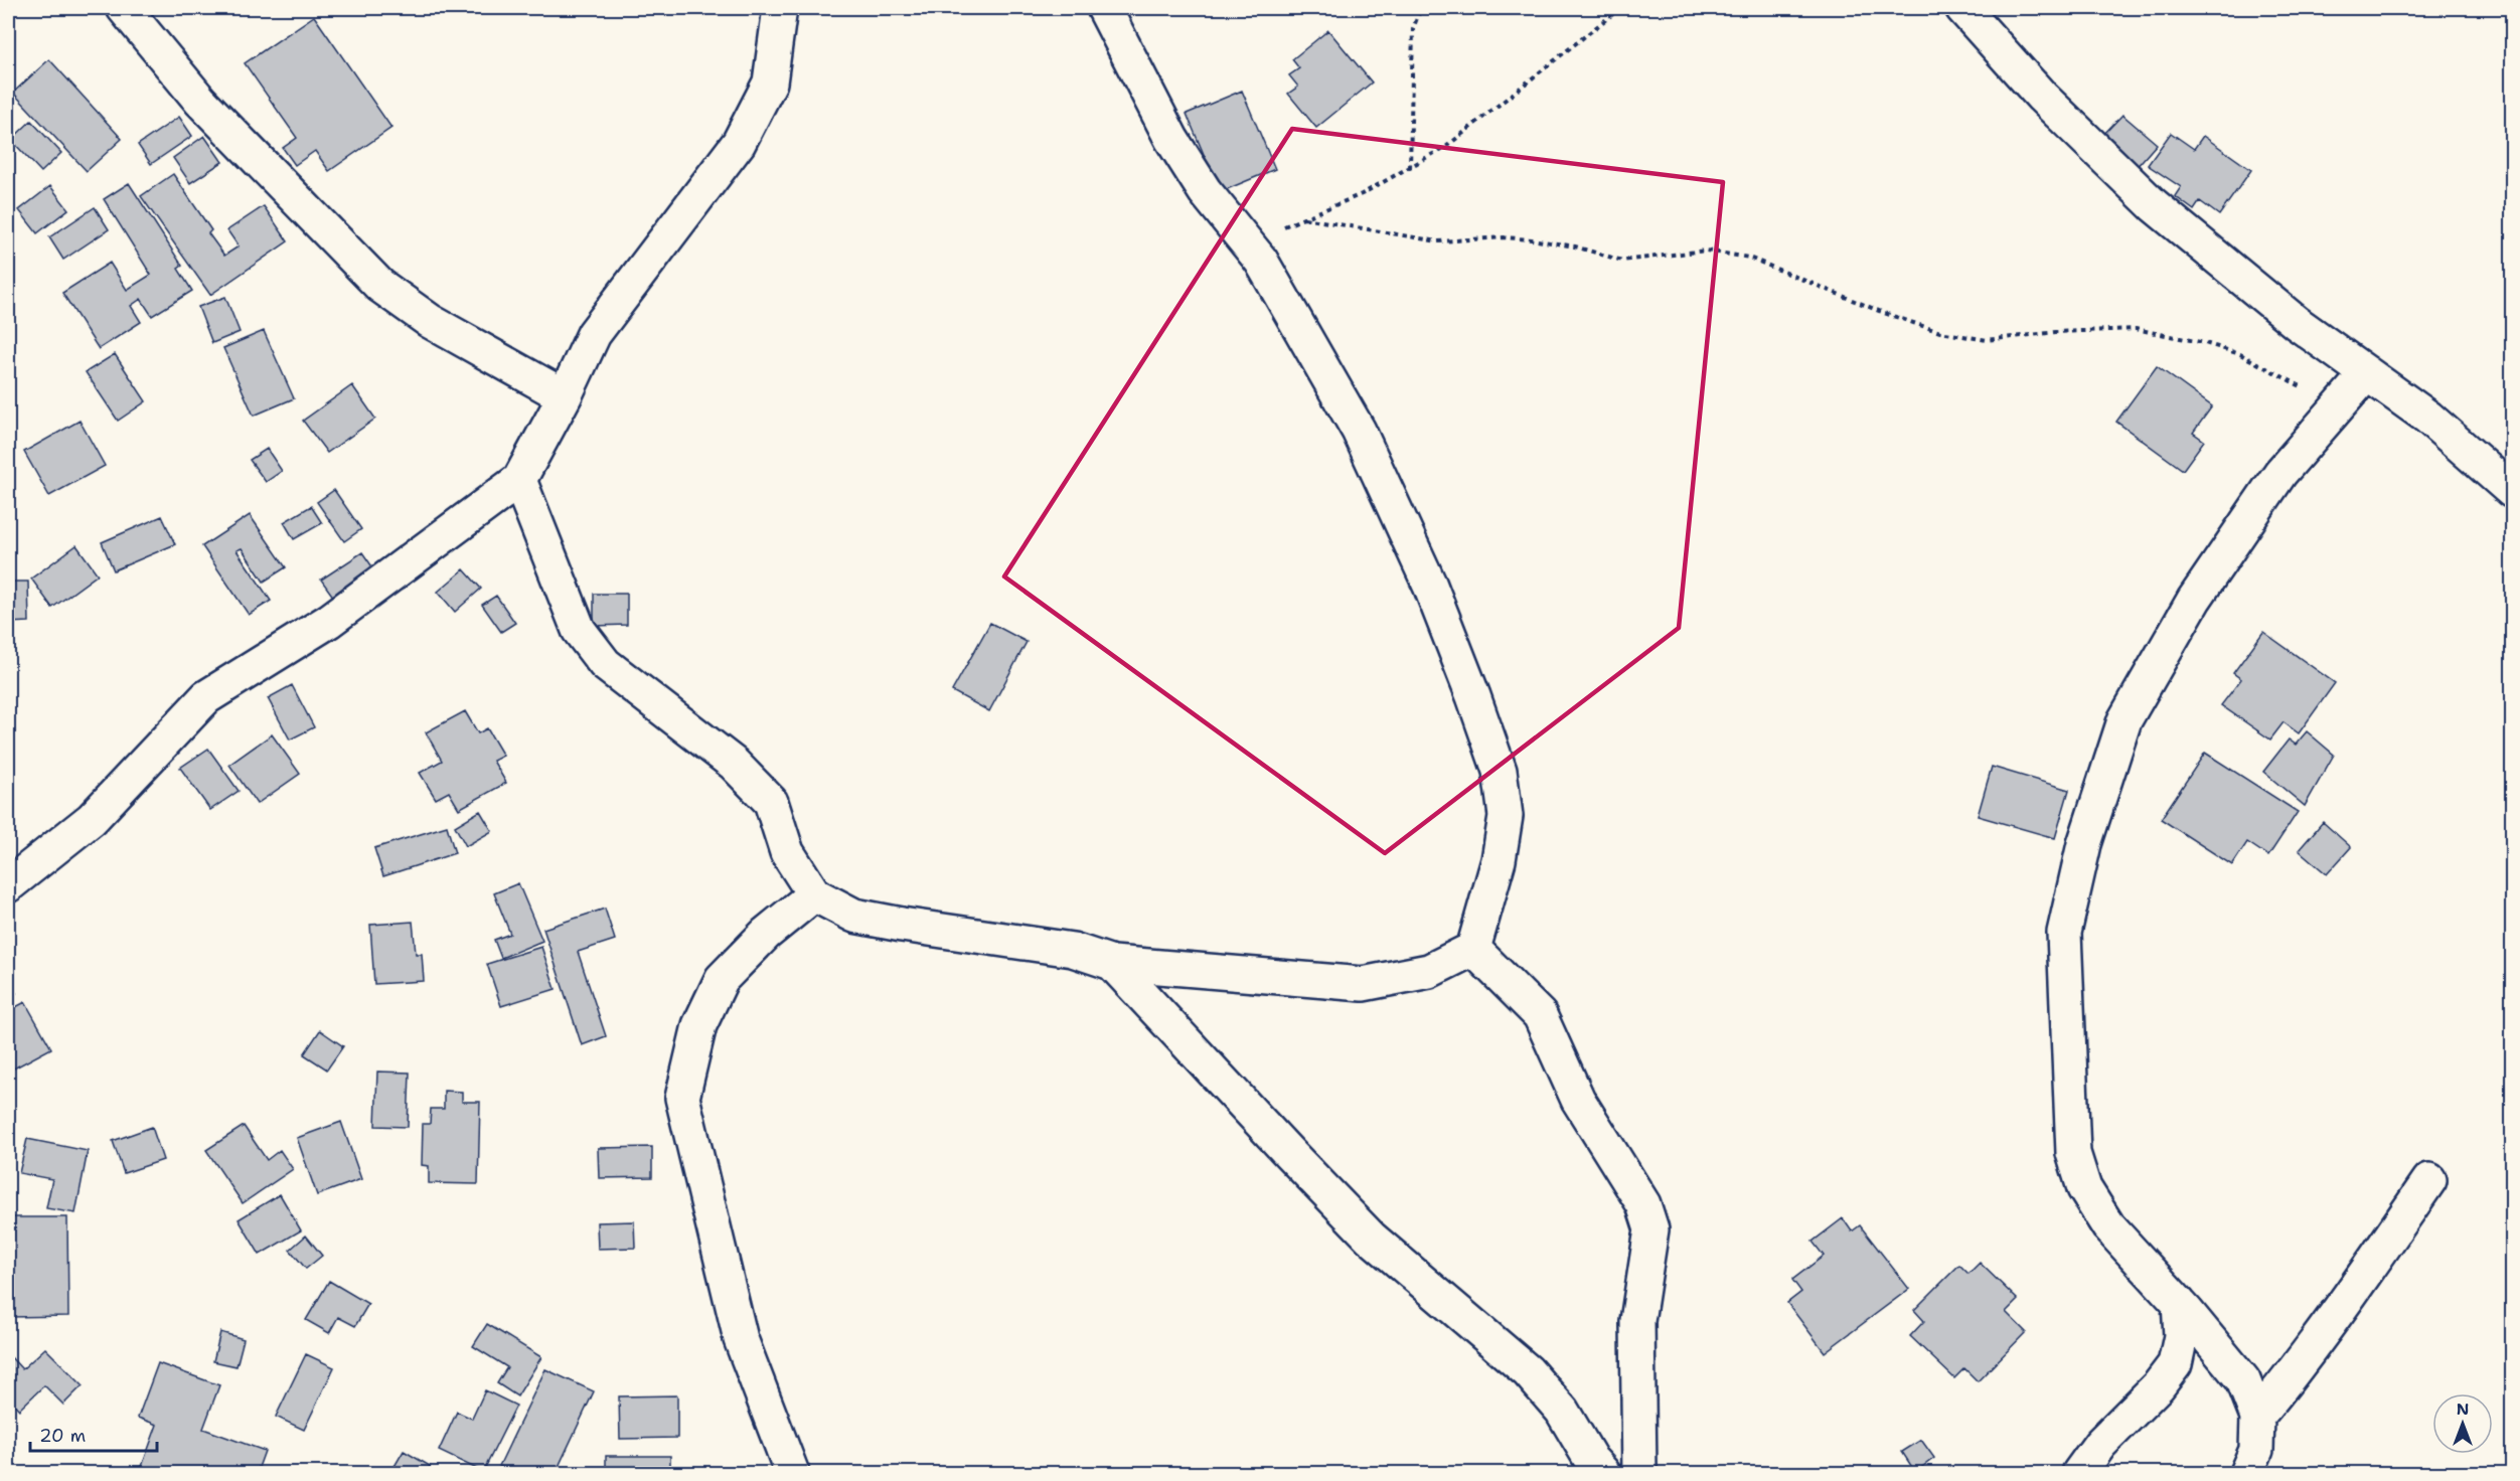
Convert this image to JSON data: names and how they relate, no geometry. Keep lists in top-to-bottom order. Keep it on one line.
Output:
{"scale_bar":"20 m","north":"top"}
